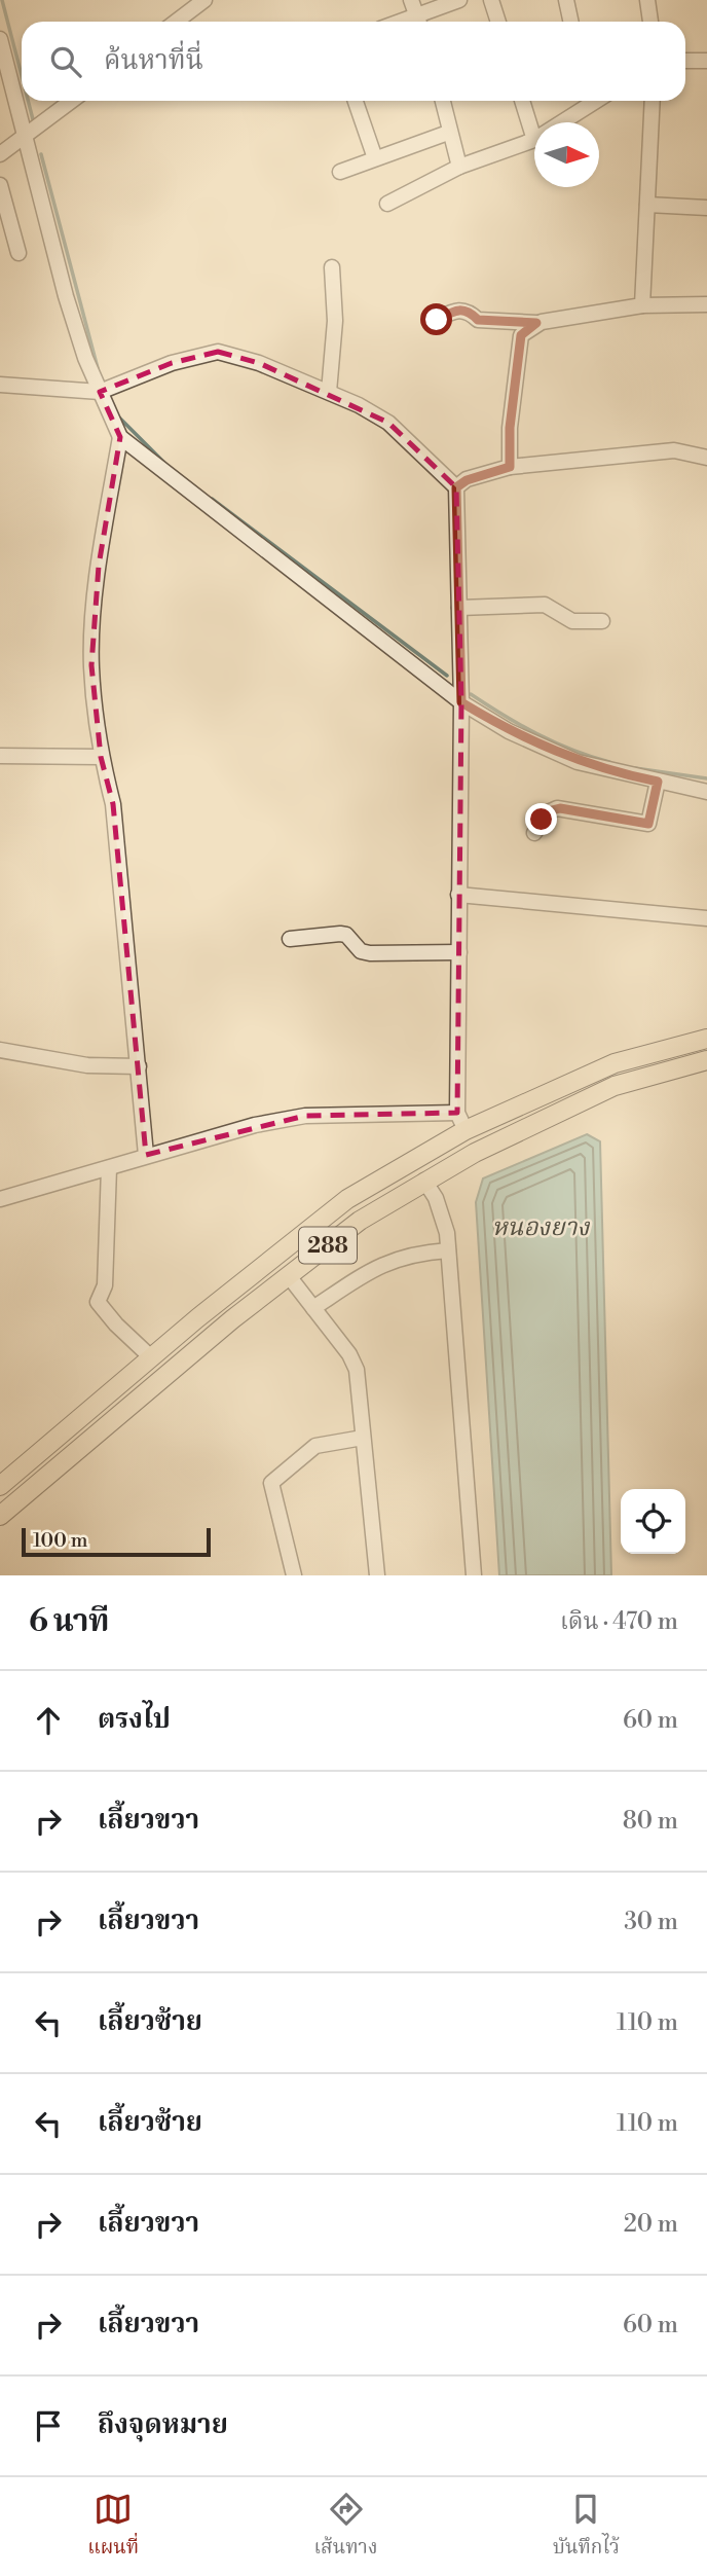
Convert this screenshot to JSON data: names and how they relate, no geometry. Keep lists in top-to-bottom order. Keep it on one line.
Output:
{"streets":{"main road":["288"]},"water":["หนองยาง"],"scale_bar":"100 m","north":"right","page":{"search":"ค้นหาที่นี่","scale":"100 m","heading":["6 นาที","เดิน · 470 m"],"list":[["ตรงไป","60 m"],["เลี้ยวขวา","80 m"],["เลี้ยวขวา","30 m"],["เลี้ยวซ้าย","110 m"],["เลี้ยวซ้าย","110 m"],["เลี้ยวขวา","20 m"],["เลี้ยวขวา","60 m"],"ถึงจุดหมาย"],"nav":["แผนที่","เส้นทาง","บันทึกไว้"]}}
